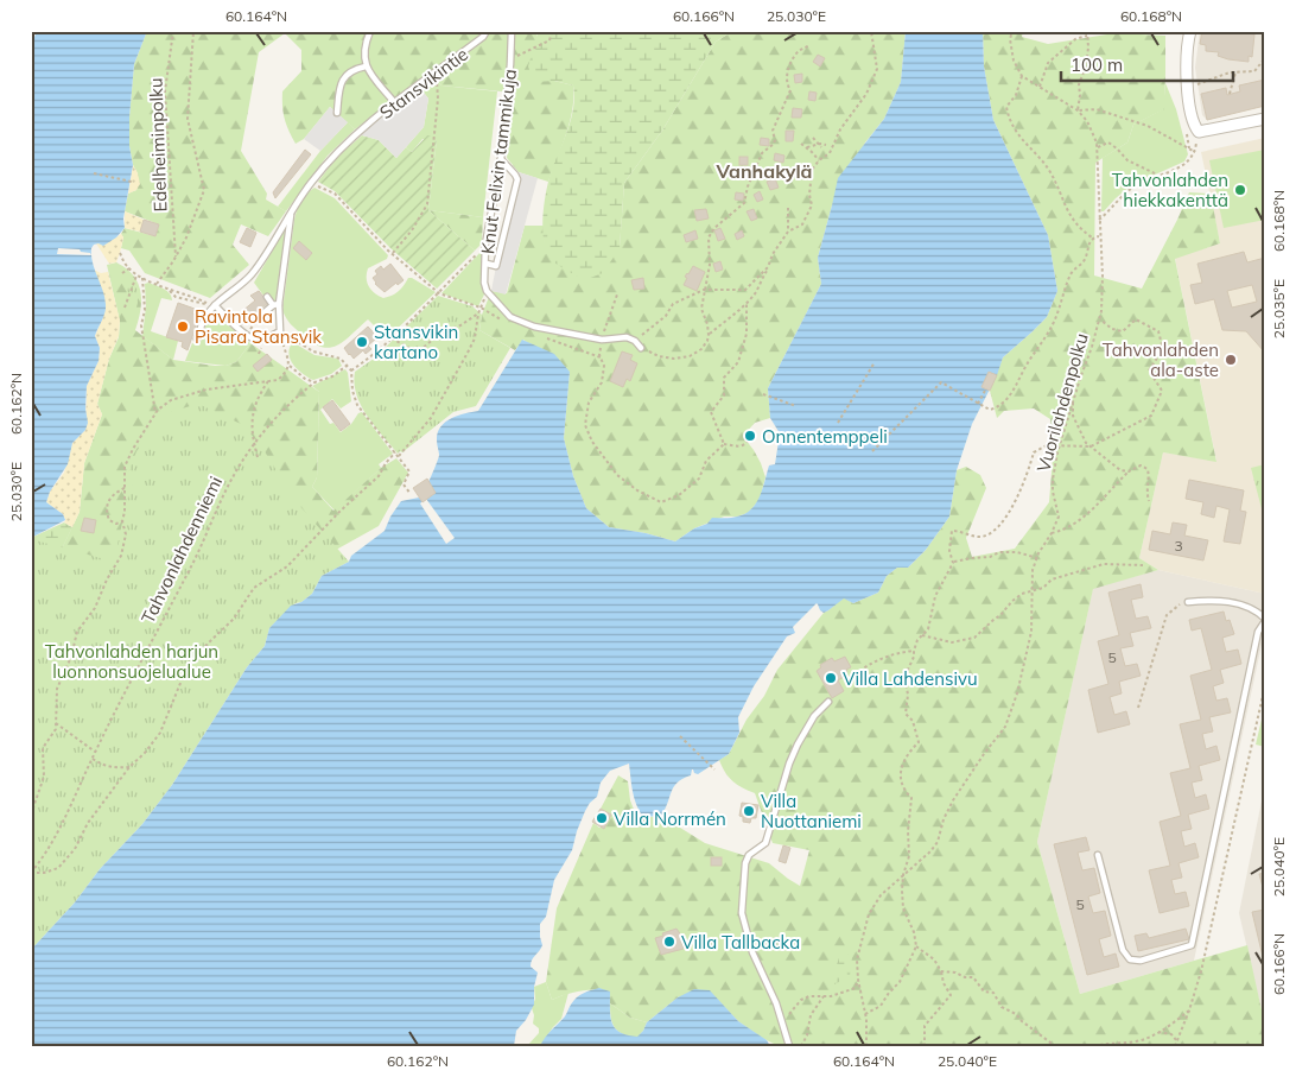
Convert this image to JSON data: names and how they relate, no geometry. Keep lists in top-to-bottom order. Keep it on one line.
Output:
{"streets":{"lane":["Stansvikintie","Knut Felixin tammikuja"],"path":["Edelheiminpolku","Vuorilahdenpolku","Tahvonlahdenniemi"]},"districts":["Vanhakylä"],"parks":["Tahvonlahden harjun luonnonsuojelualue"],"places":["Tahvonlahden hiekkakenttä","Ravintola Pisara Stansvik","Stansvikin kartano","Tahvonlahden ala-aste","Onnentemppeli","Villa Lahdensivu","Villa Nuottaniemi","Villa Norrmén","Villa Tallbacka"],"house_numbers":["3","5","5"],"scale_bar":"100 m","coordinates":["60.164°N","60.166°N","25.030°E","60.168°N","25.035°E","60.162°N","25.040°E"]}
